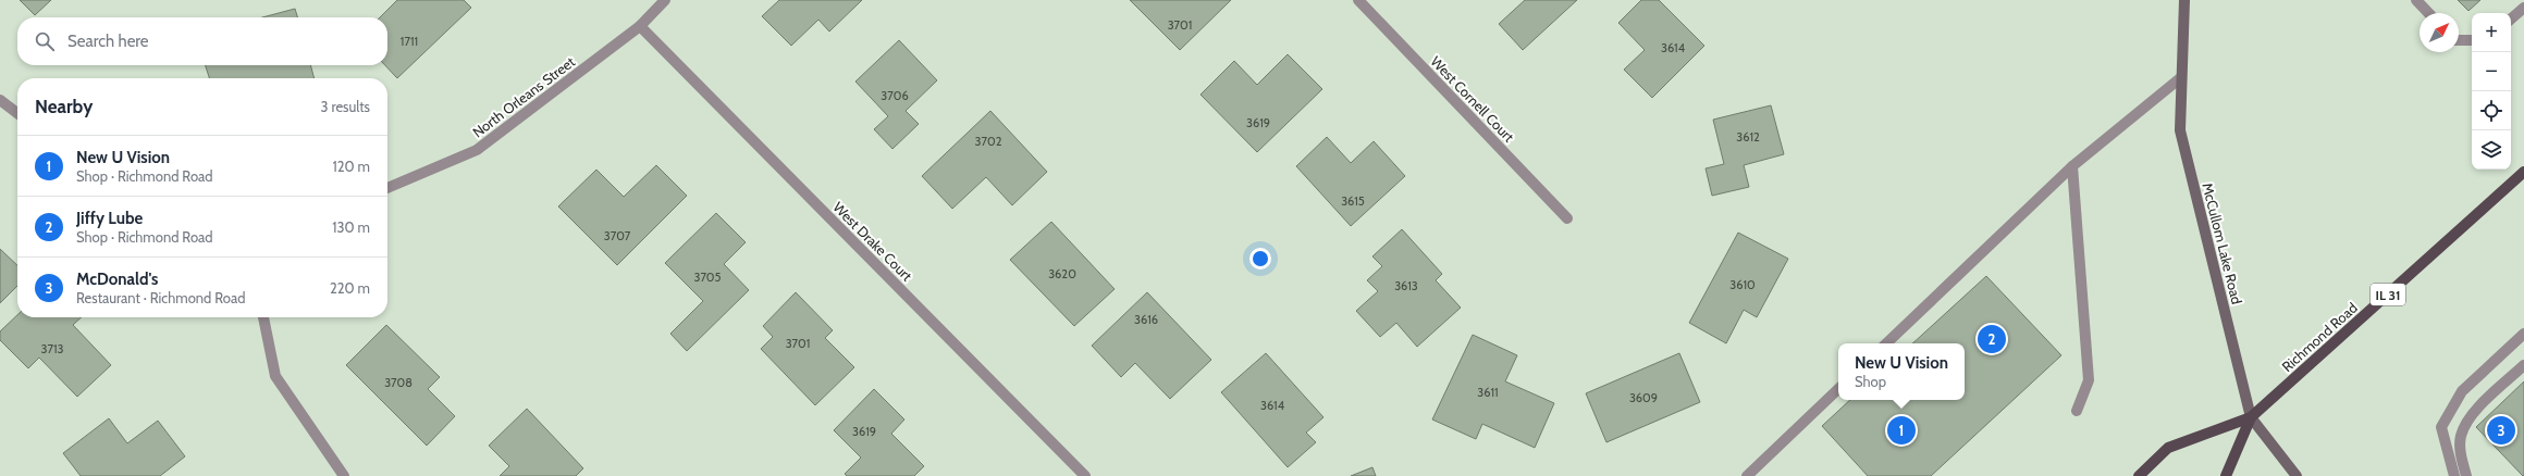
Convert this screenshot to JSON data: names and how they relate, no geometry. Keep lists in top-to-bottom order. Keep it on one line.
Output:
{"streets":{"main road":["IL 31","Richmond Road"],"street":["North Orleans Street","West Cornell Court","West Drake Court","McCullom Lake Road"]},"crossings":[["North Orleans Street","West Drake Court"],["McCullom Lake Road","Richmond Road"]],"house_numbers":["3701","1711","3614","3706","3619","3612","3702","3615","3707","3620","3705","3610","3613","3616","3701","3713","3708","3611","3609","3614","3619"],"north":"top right","page":{"map_buttons":["+","−"],"search":"Search here","heading":["Nearby","3 results"],"list":[{"mark":"1","name":"New U Vision","note":"Shop · Richmond Road","value":"120 m"},{"mark":"2","name":"Jiffy Lube","note":"Shop · Richmond Road","value":"130 m"},{"mark":"3","name":"McDonald's","note":"Restaurant · Richmond Road","value":"220 m"}],"pins":["2","1","3"],"popup":["New U Vision","Shop"]}}
